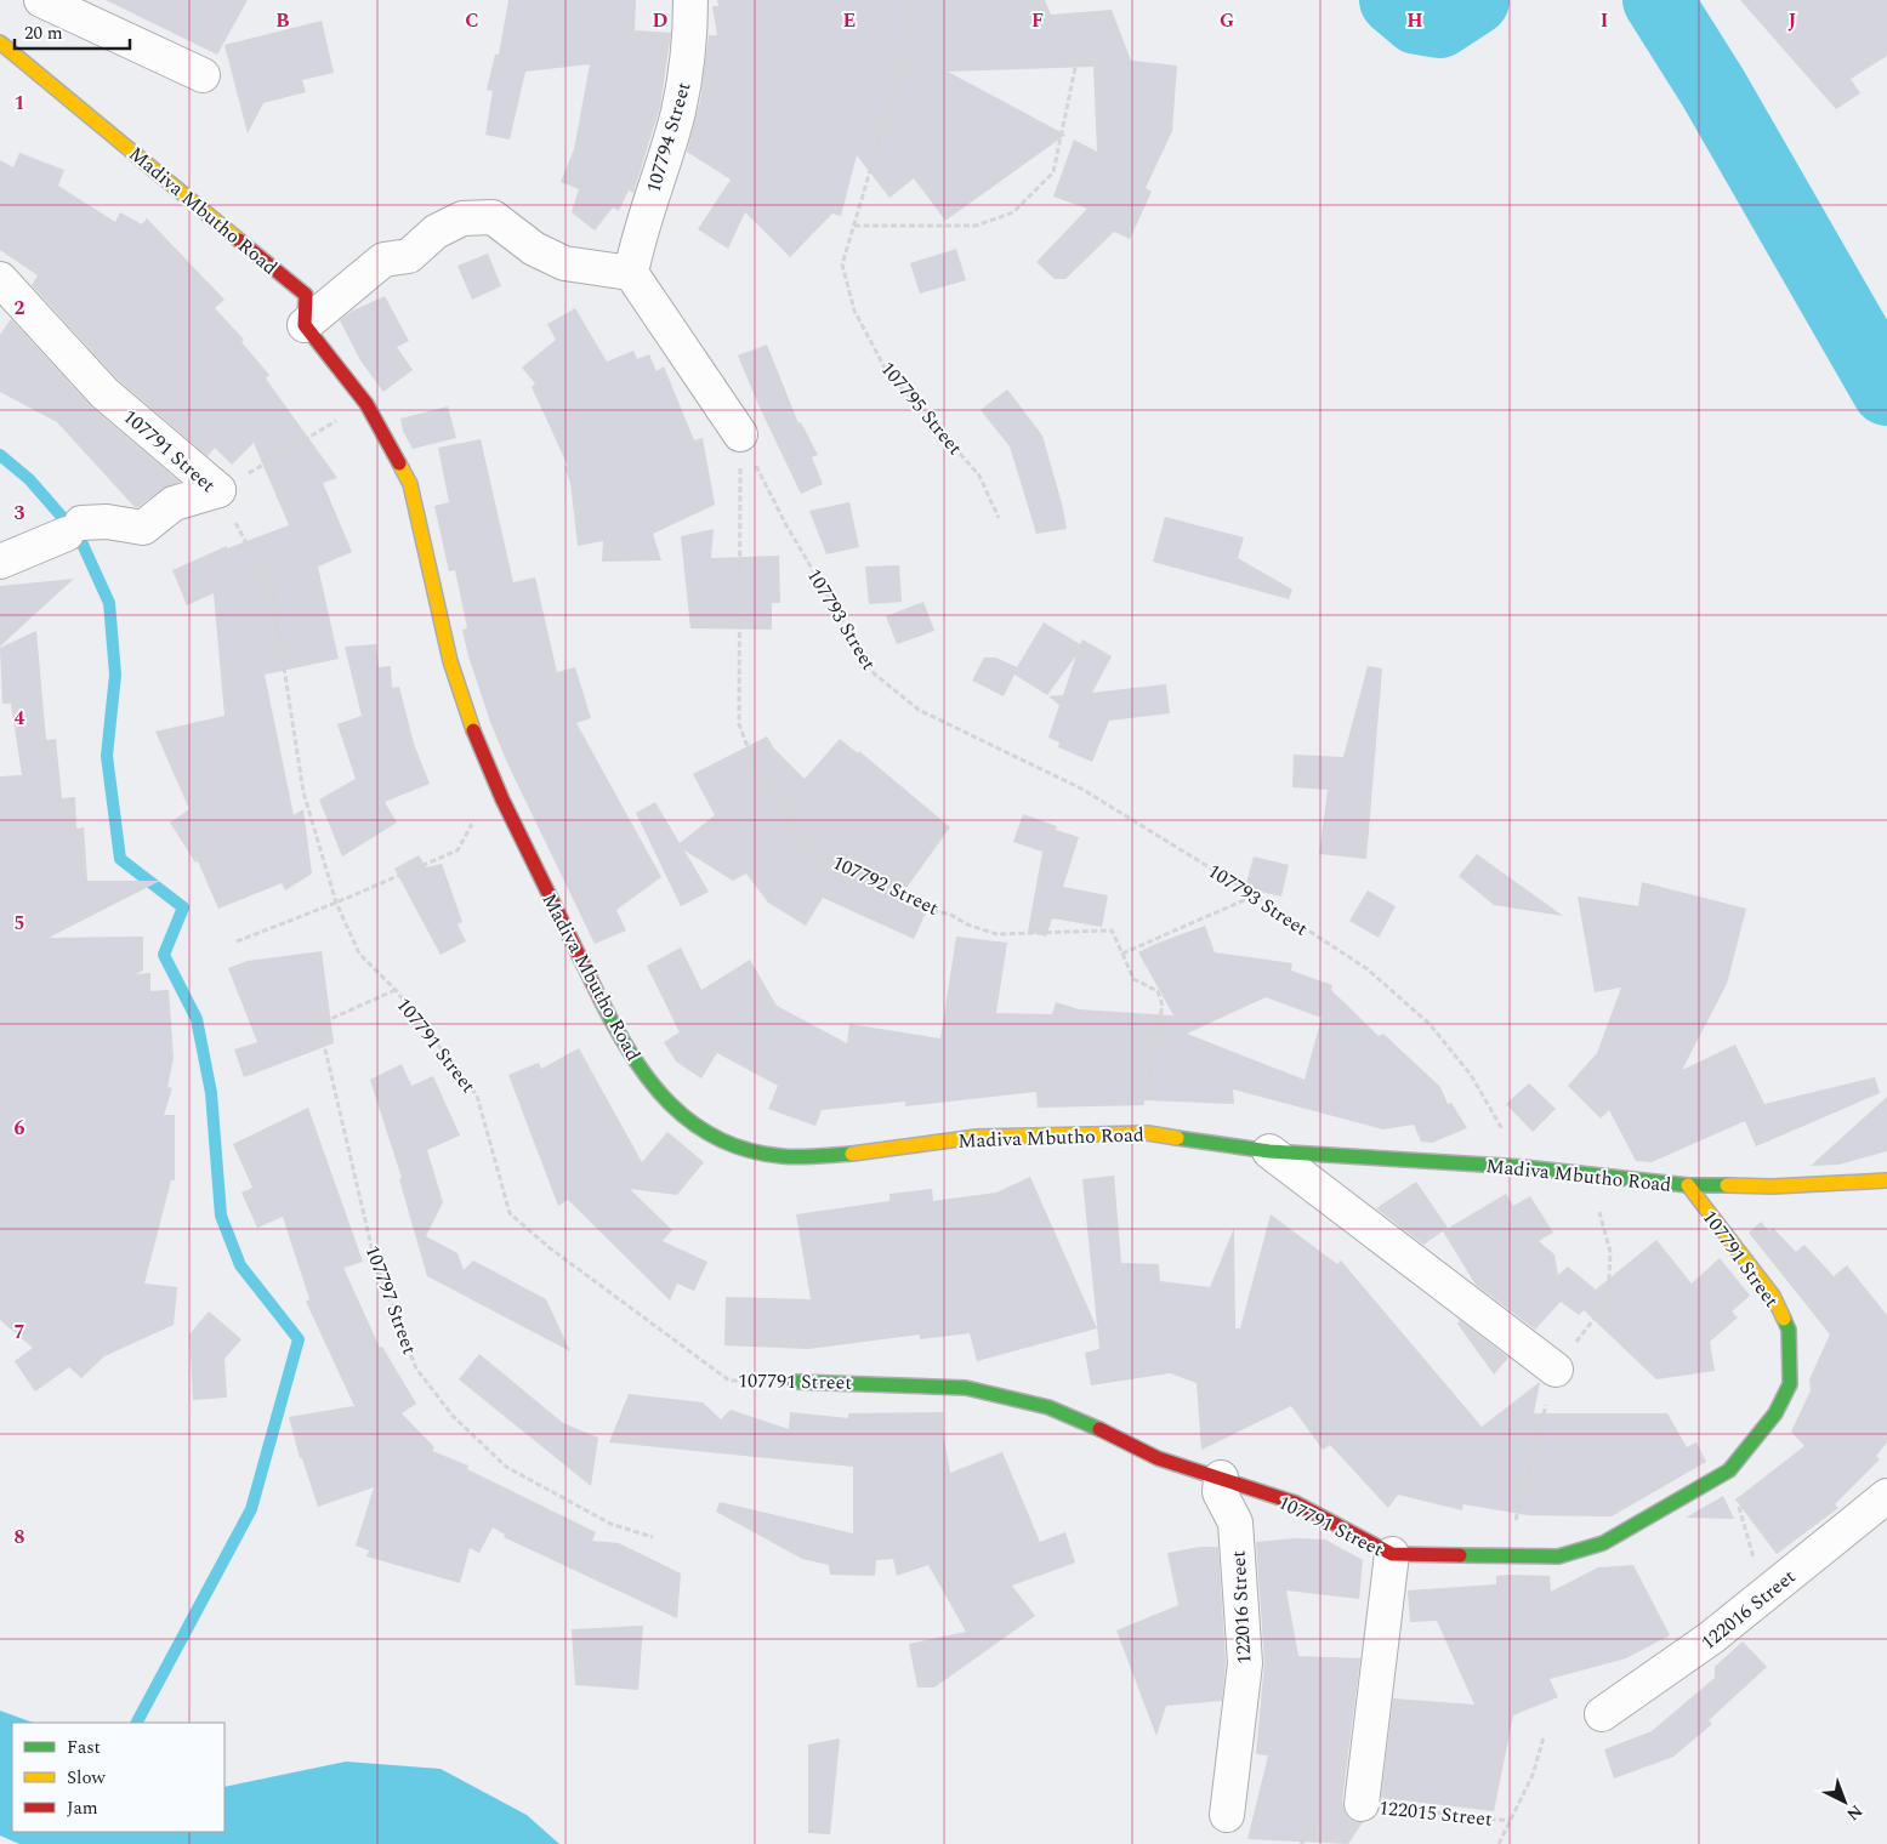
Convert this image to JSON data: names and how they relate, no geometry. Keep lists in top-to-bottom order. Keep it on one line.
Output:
{"streets":{"street":["107794 Street","Madiva Mbutho Road","107791 Street","122016 Street"],"path":["107795 Street","107793 Street","107792 Street","107797 Street","122015 Street"]},"crossings":[["Madiva Mbutho Road","107791 Street"],["Madiva Mbutho Road","107793 Street"],["Madiva Mbutho Road","107792 Street"],["107791 Street","107797 Street"],["107791 Street","122016 Street"],["107791 Street","122015 Street"],["107793 Street","107792 Street"]],"legend":["Fast","Slow","Jam"],"scale_bar":"20 m","north":"bottom right","grid":{"columns":["B","C","D","E","F","G","H","I","J"],"rows":["1","2","3","4","5","6","7","8"]}}
